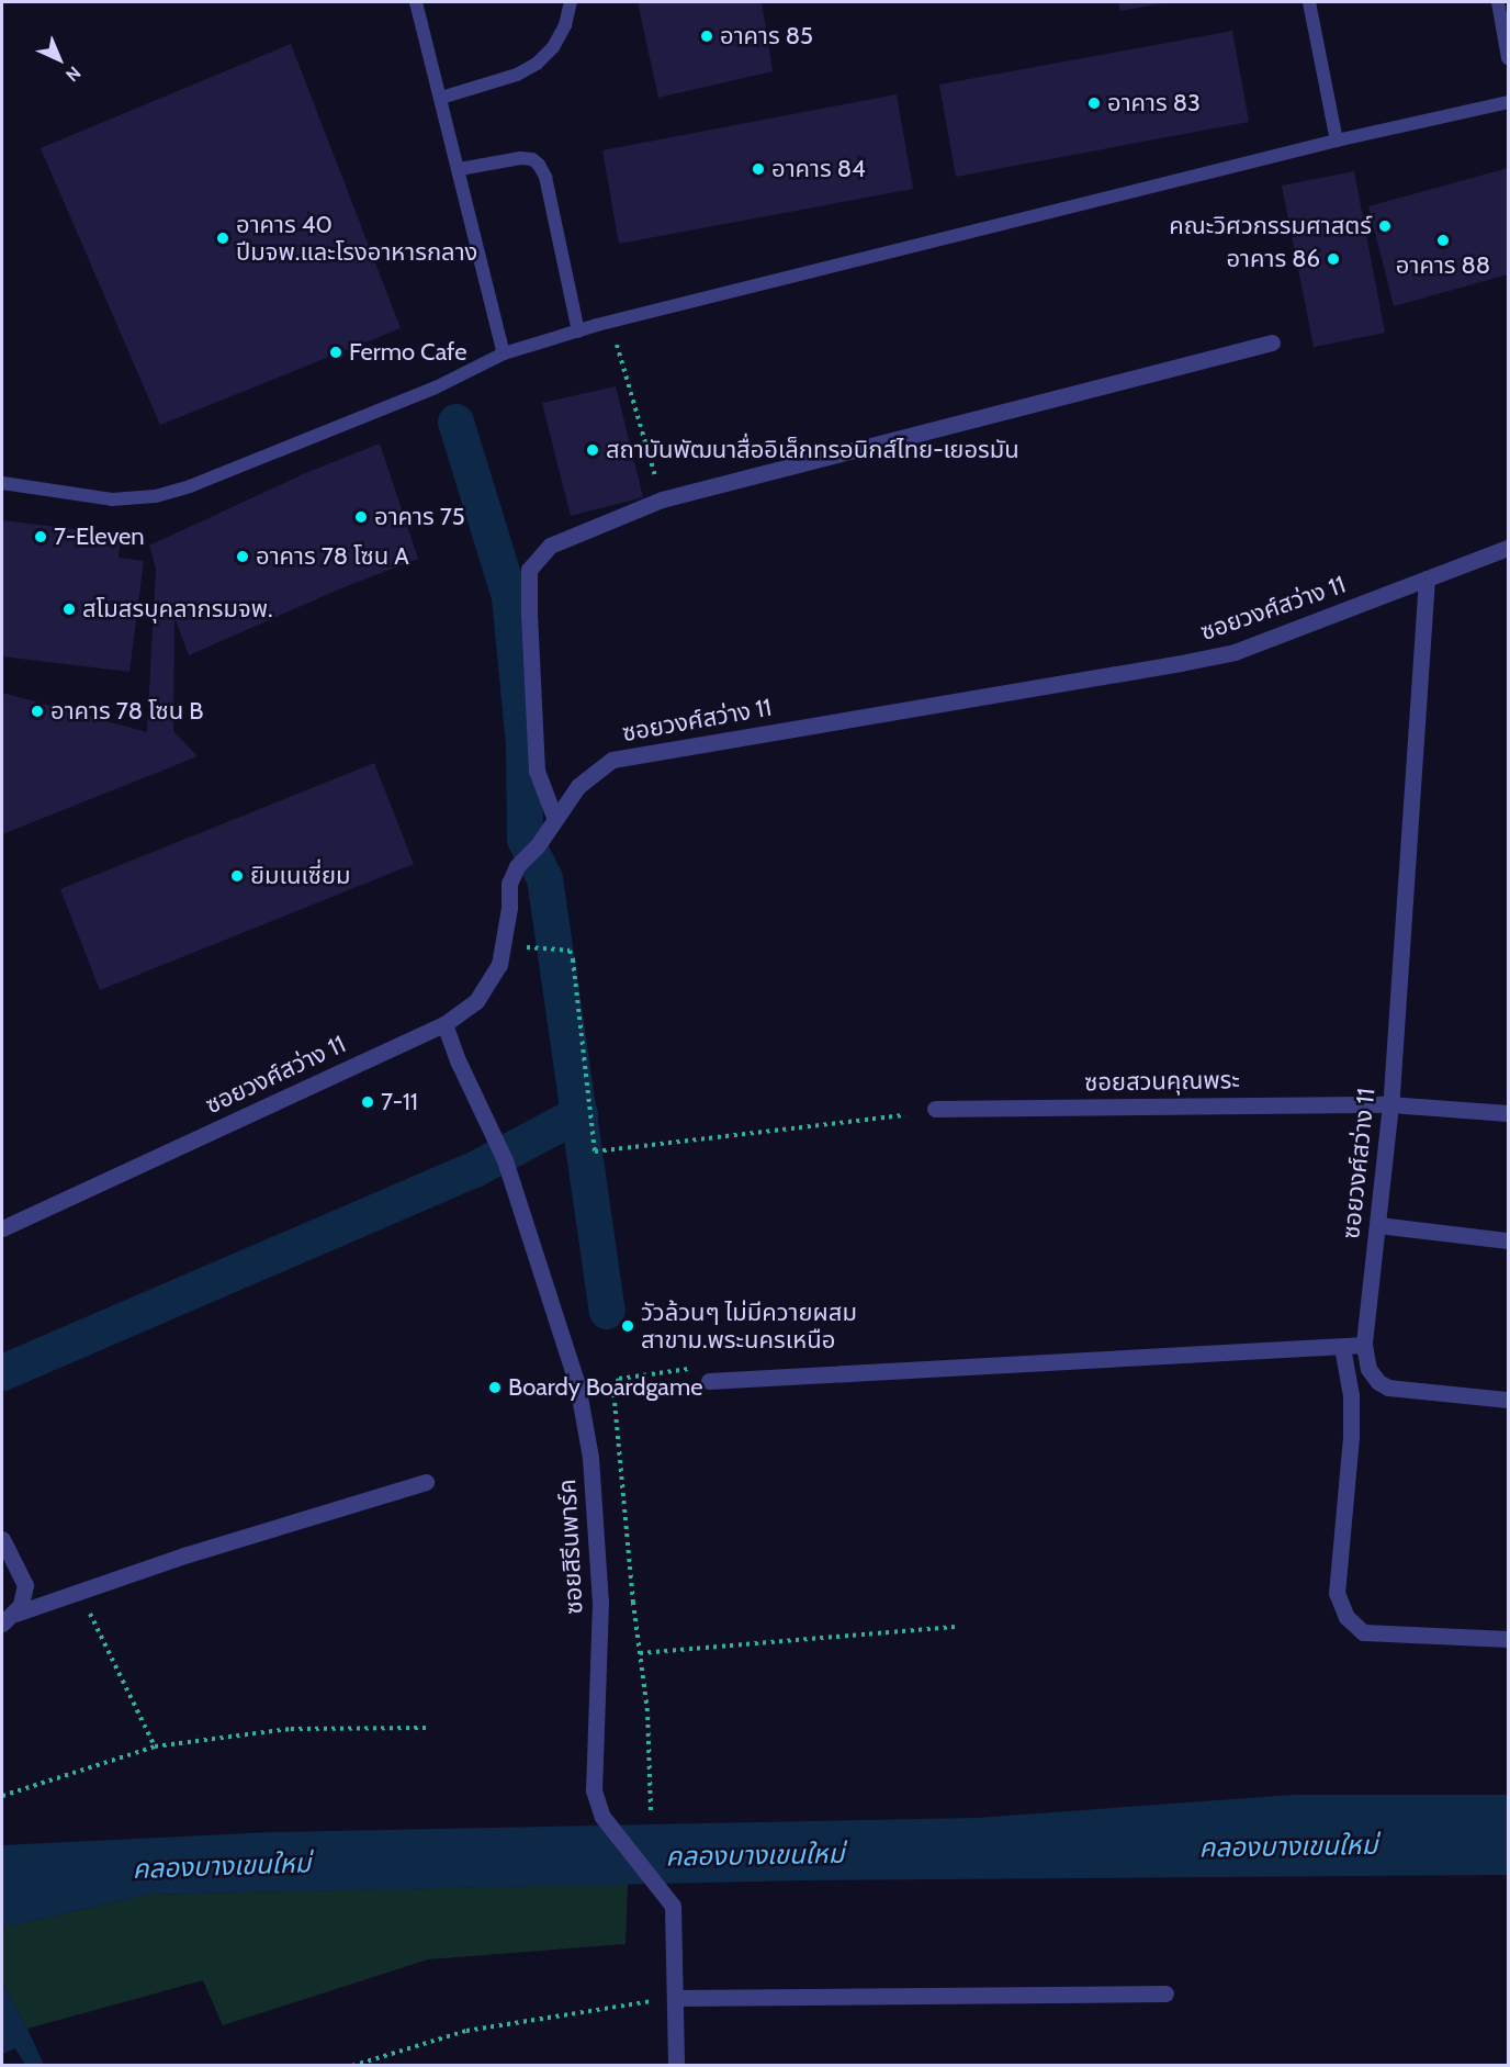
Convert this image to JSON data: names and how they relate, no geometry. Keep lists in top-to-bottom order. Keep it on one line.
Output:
{"streets":{"street":["ซอยวงศ์สว่าง 11","ซอยสวนคุณพระ","ซอยสิรีนพาร์ค"]},"crossings":[["ซอยวงศ์สว่าง 11","ซอยสวนคุณพระ"],["ซอยวงศ์สว่าง 11","ซอยสิรีนพาร์ค"]],"water":["คลองบางเขนใหม่"],"places":["อาคาร 85","อาคาร 83","อาคาร 84","คณะวิศวกรรมศาสตร์","อาคาร 40 ปีมจพ.และโรงอาหารกลาง","อาคาร 88","อาคาร 86","Fermo Cafe","สถาบันพัฒนาสื่ออิเล็กทรอนิกส์ไทย-เยอรมัน","อาคาร 75","7-Eleven","อาคาร 78 โซน A","สโมสรบุคลากรมจพ.","อาคาร 78 โซน B","ยิมเนเซี่ยม","7-11","วัวล้วนๆ ไม่มีควายผสม สาขาม.พระนครเหนือ","Boardy Boardgame"],"north":"bottom right"}
